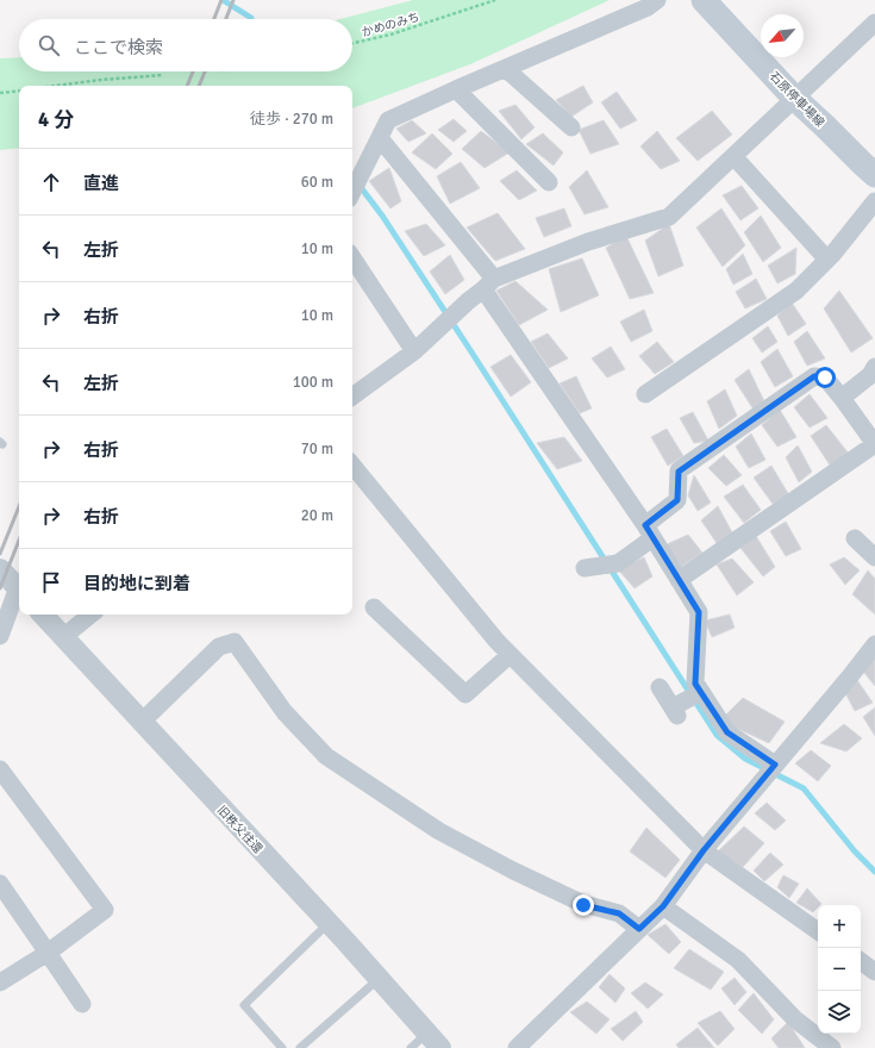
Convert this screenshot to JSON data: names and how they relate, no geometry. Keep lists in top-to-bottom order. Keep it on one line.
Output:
{"streets":{"main road":["石原停車場線"],"street":["旧秩父往還"],"path":["かめのみち"]},"north":"bottom left","page":{"search":"ここで検索","heading":["4 分","徒歩 · 270 m"],"list":[["直進","60 m"],["左折","10 m"],["右折","10 m"],["左折","100 m"],["右折","70 m"],["右折","20 m"],"目的地に到着"],"map_buttons":["+","−"]}}
